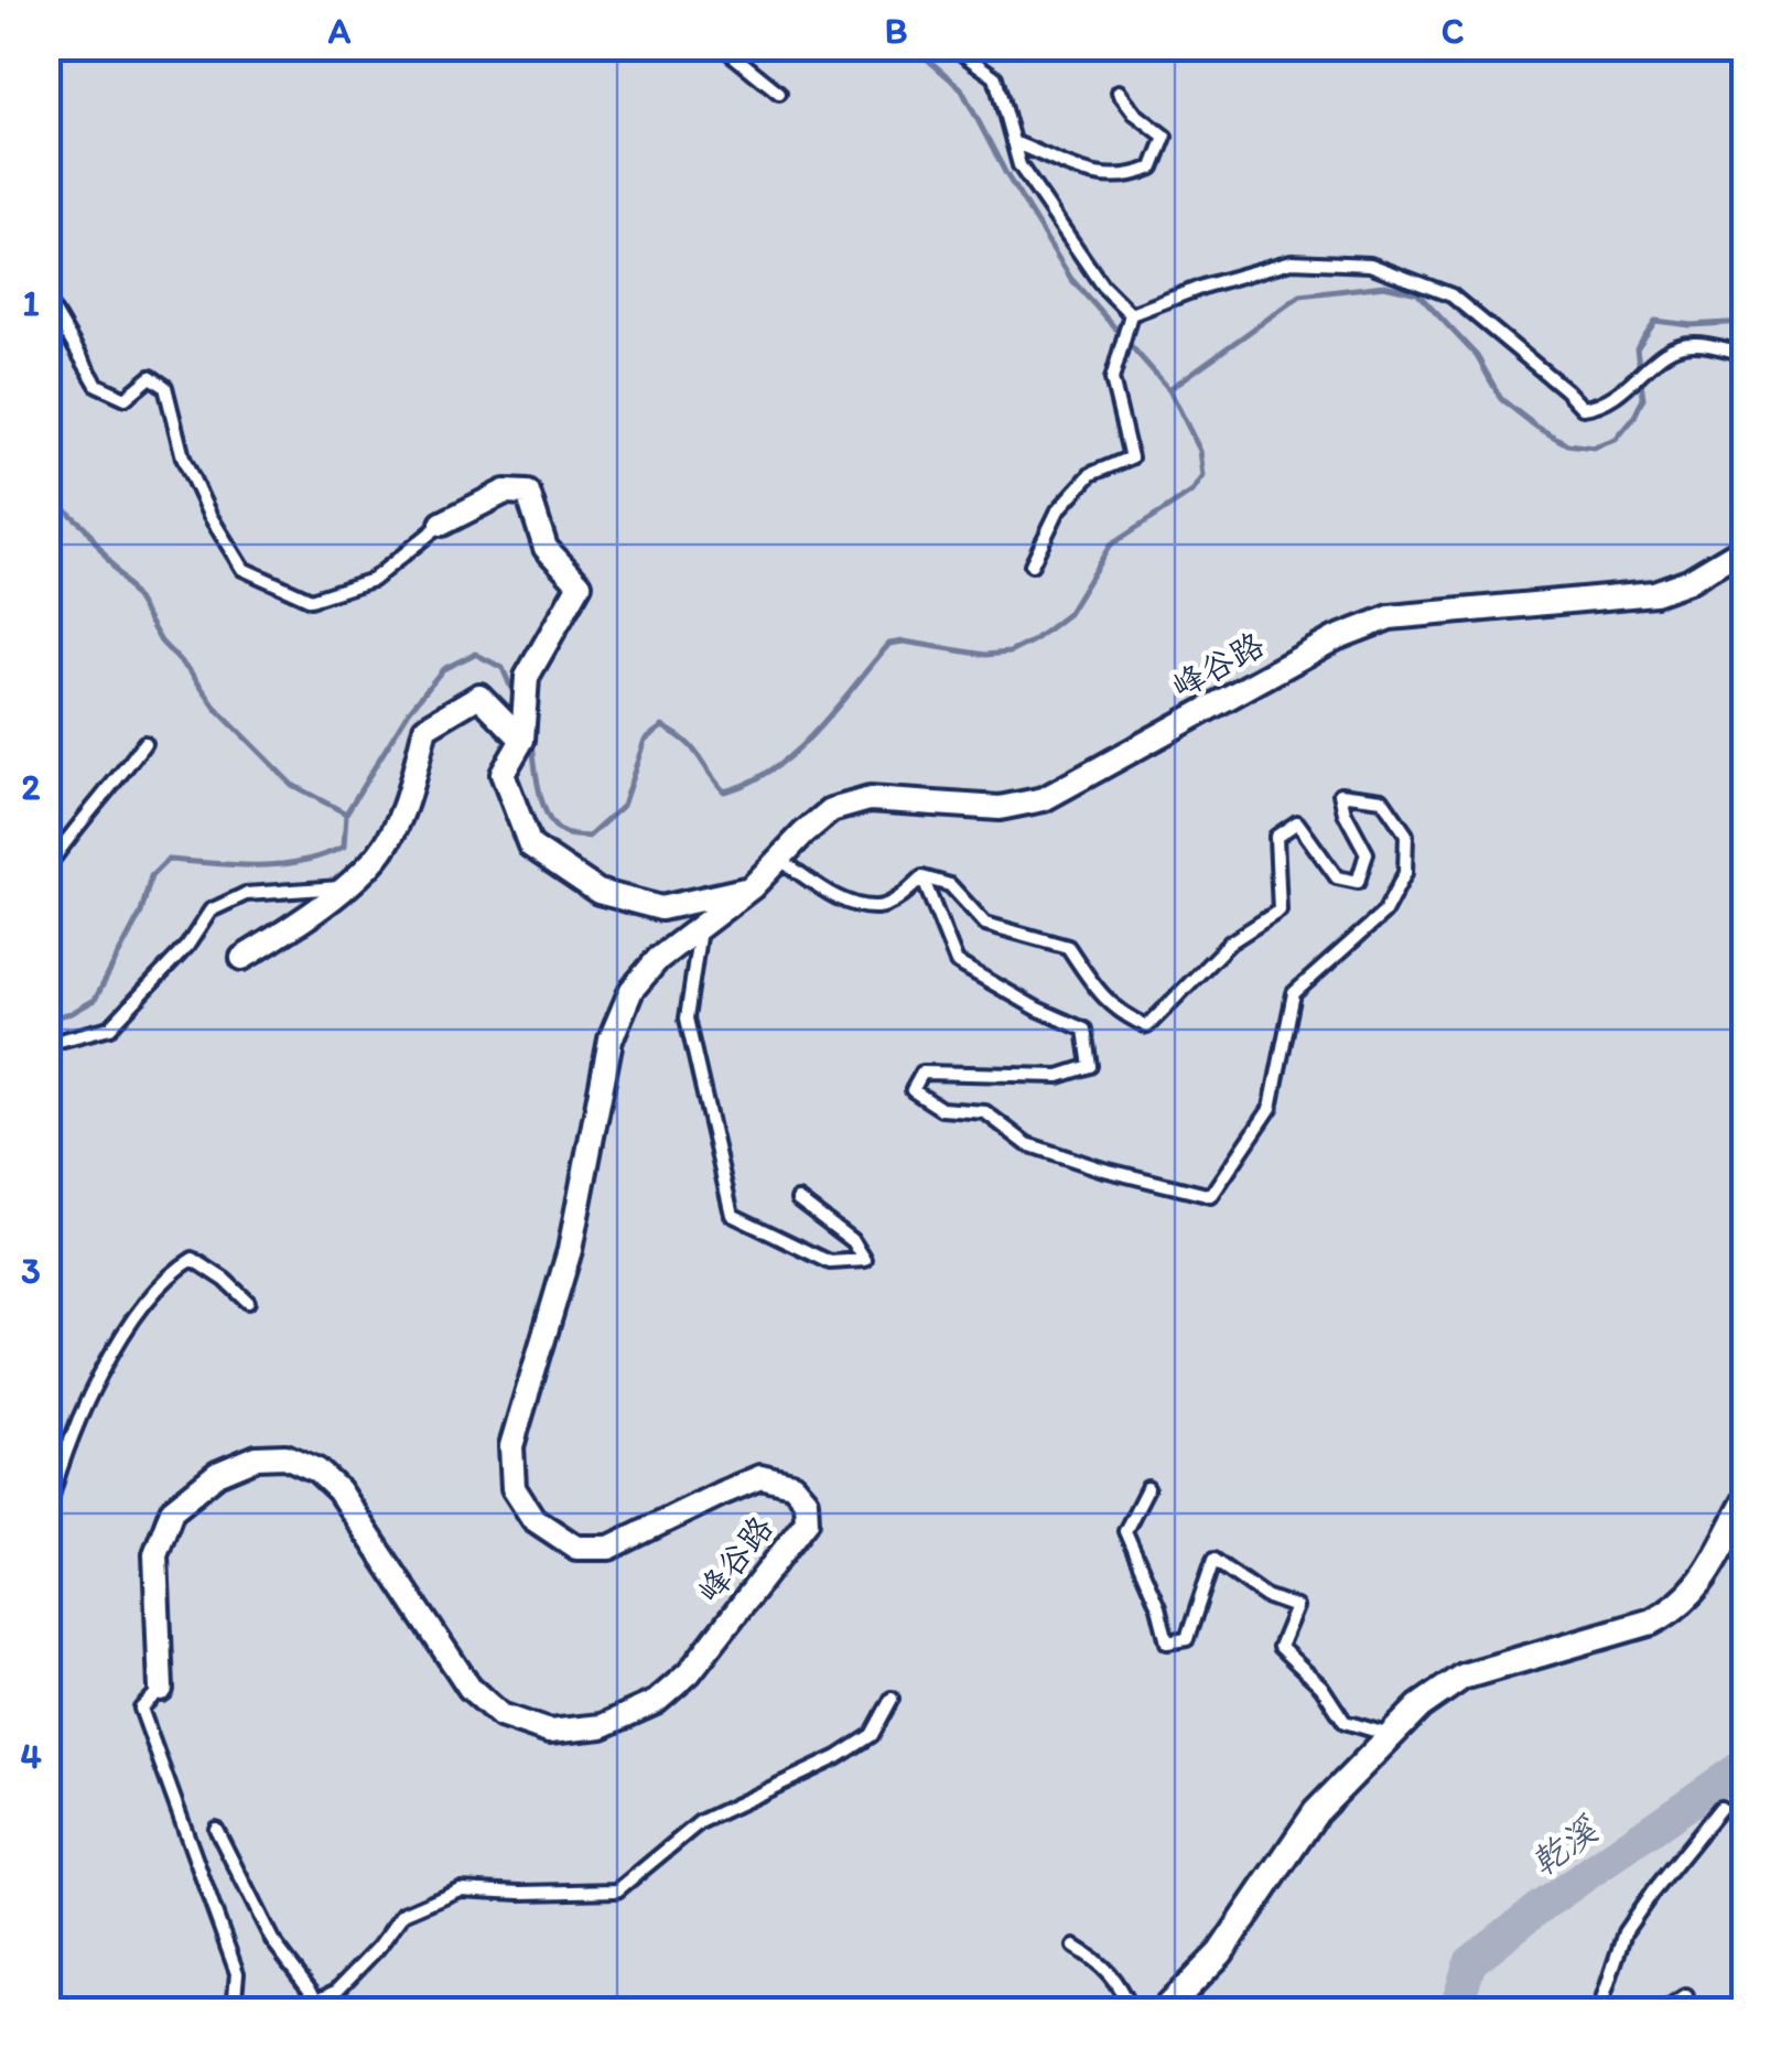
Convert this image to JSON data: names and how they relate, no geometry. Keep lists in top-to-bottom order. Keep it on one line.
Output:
{"streets":{"street":["峰谷路"]},"water":["乾溪"],"grid":{"columns":["A","B","C"],"rows":["1","2","3","4"]}}
